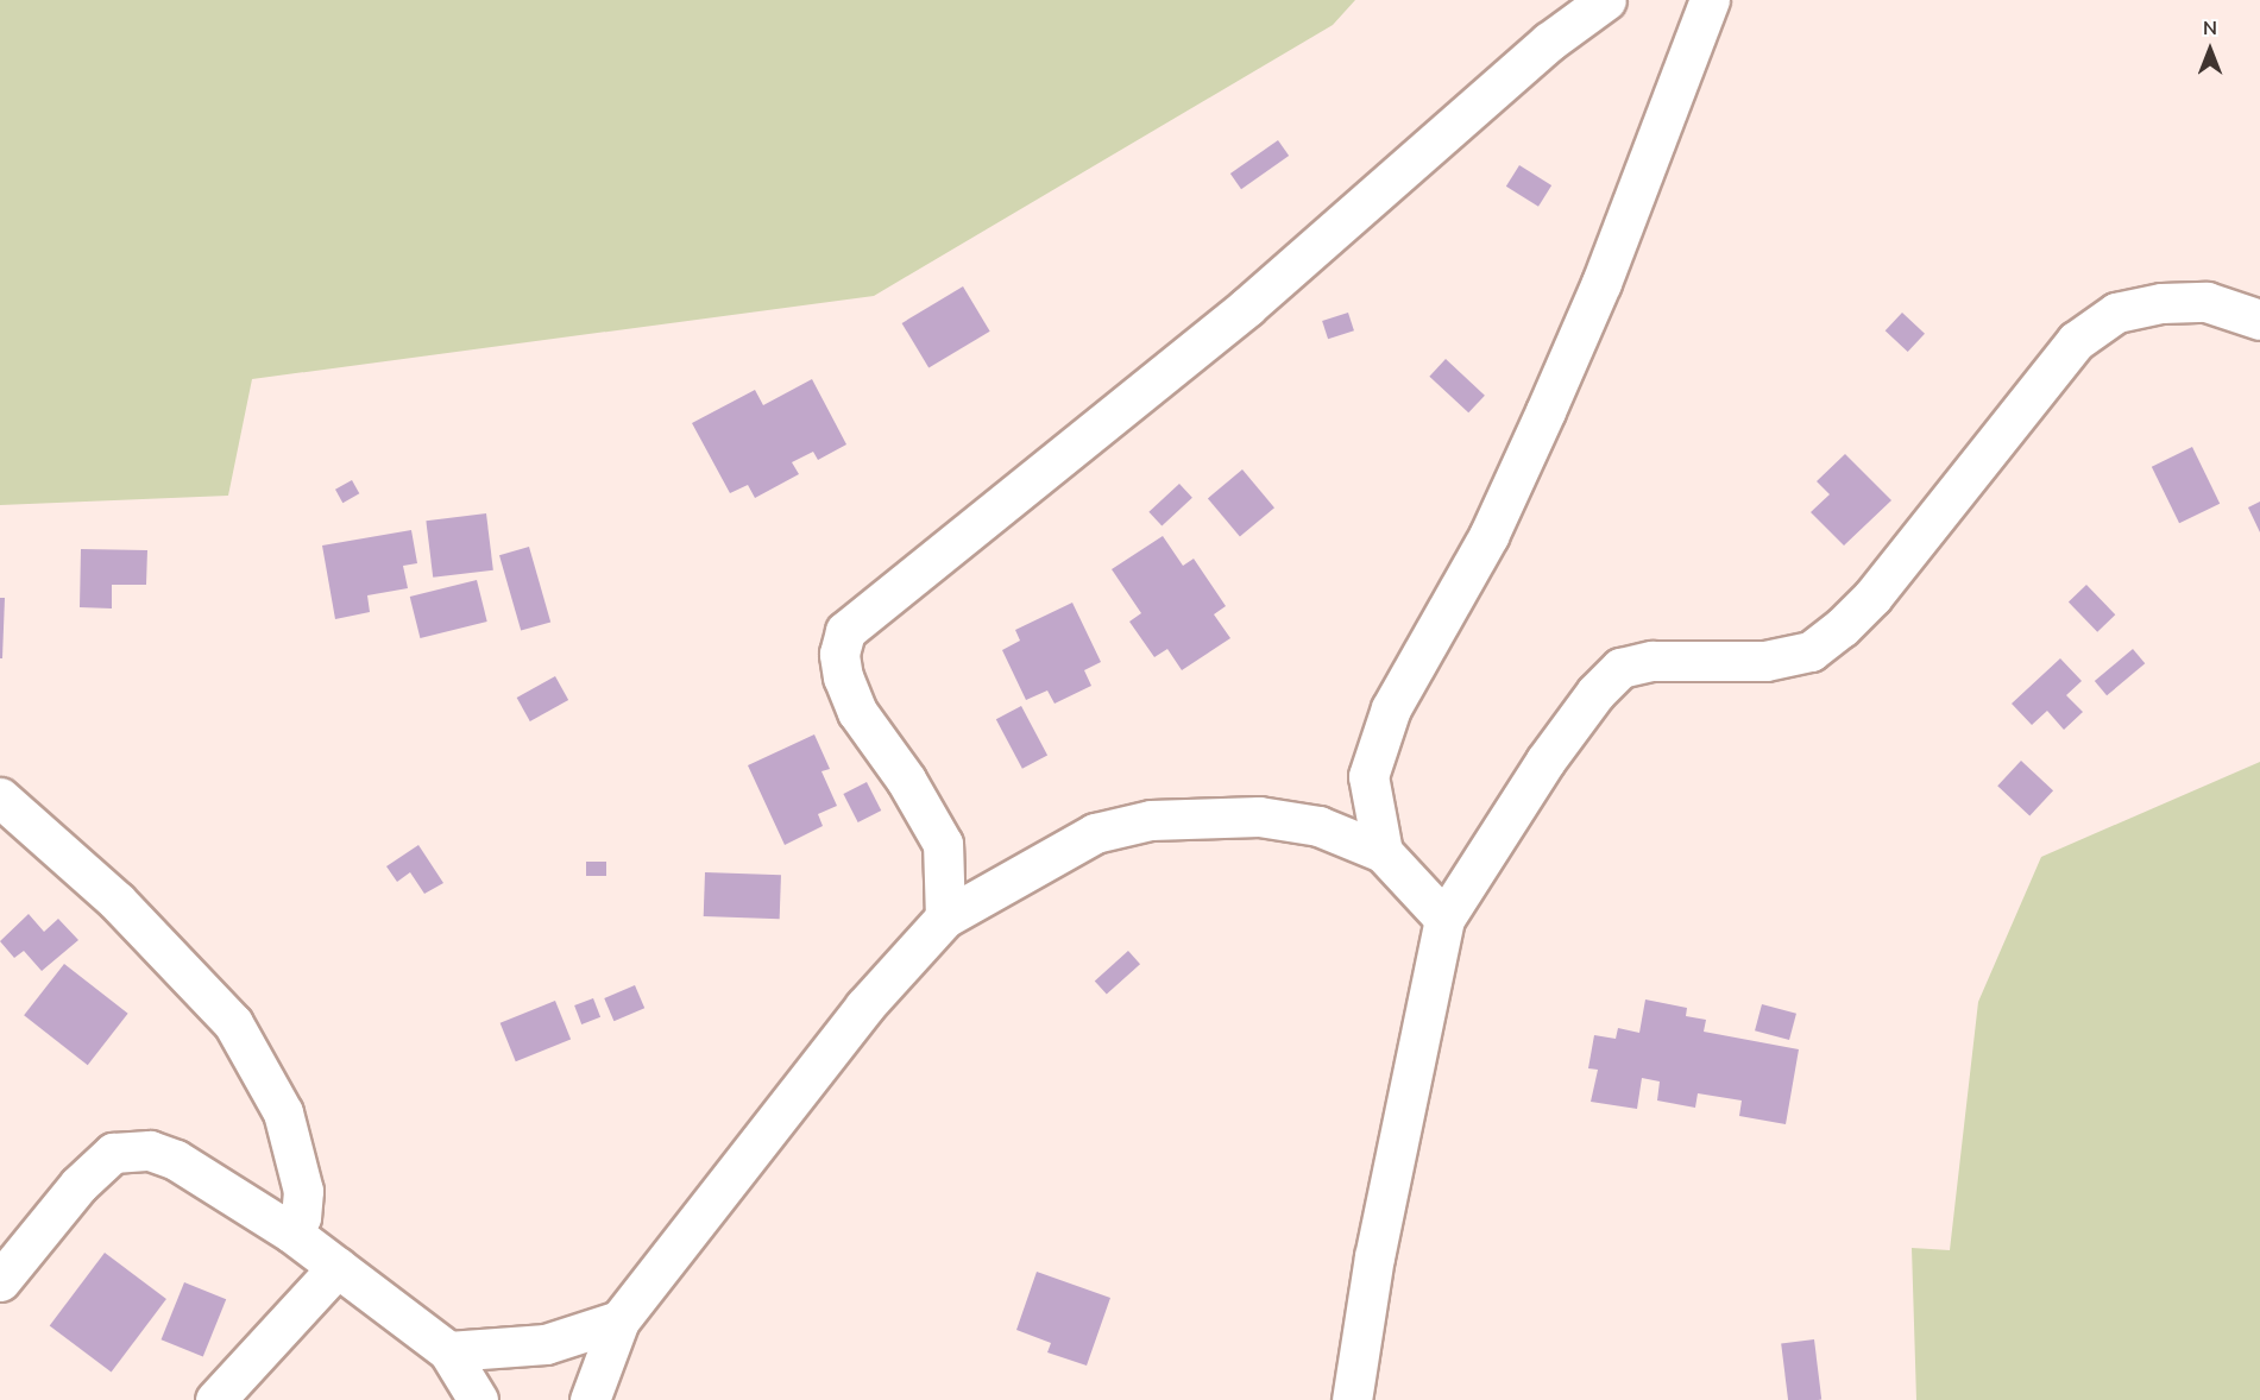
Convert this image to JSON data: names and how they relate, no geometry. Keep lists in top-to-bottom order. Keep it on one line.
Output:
{"north":"top"}
